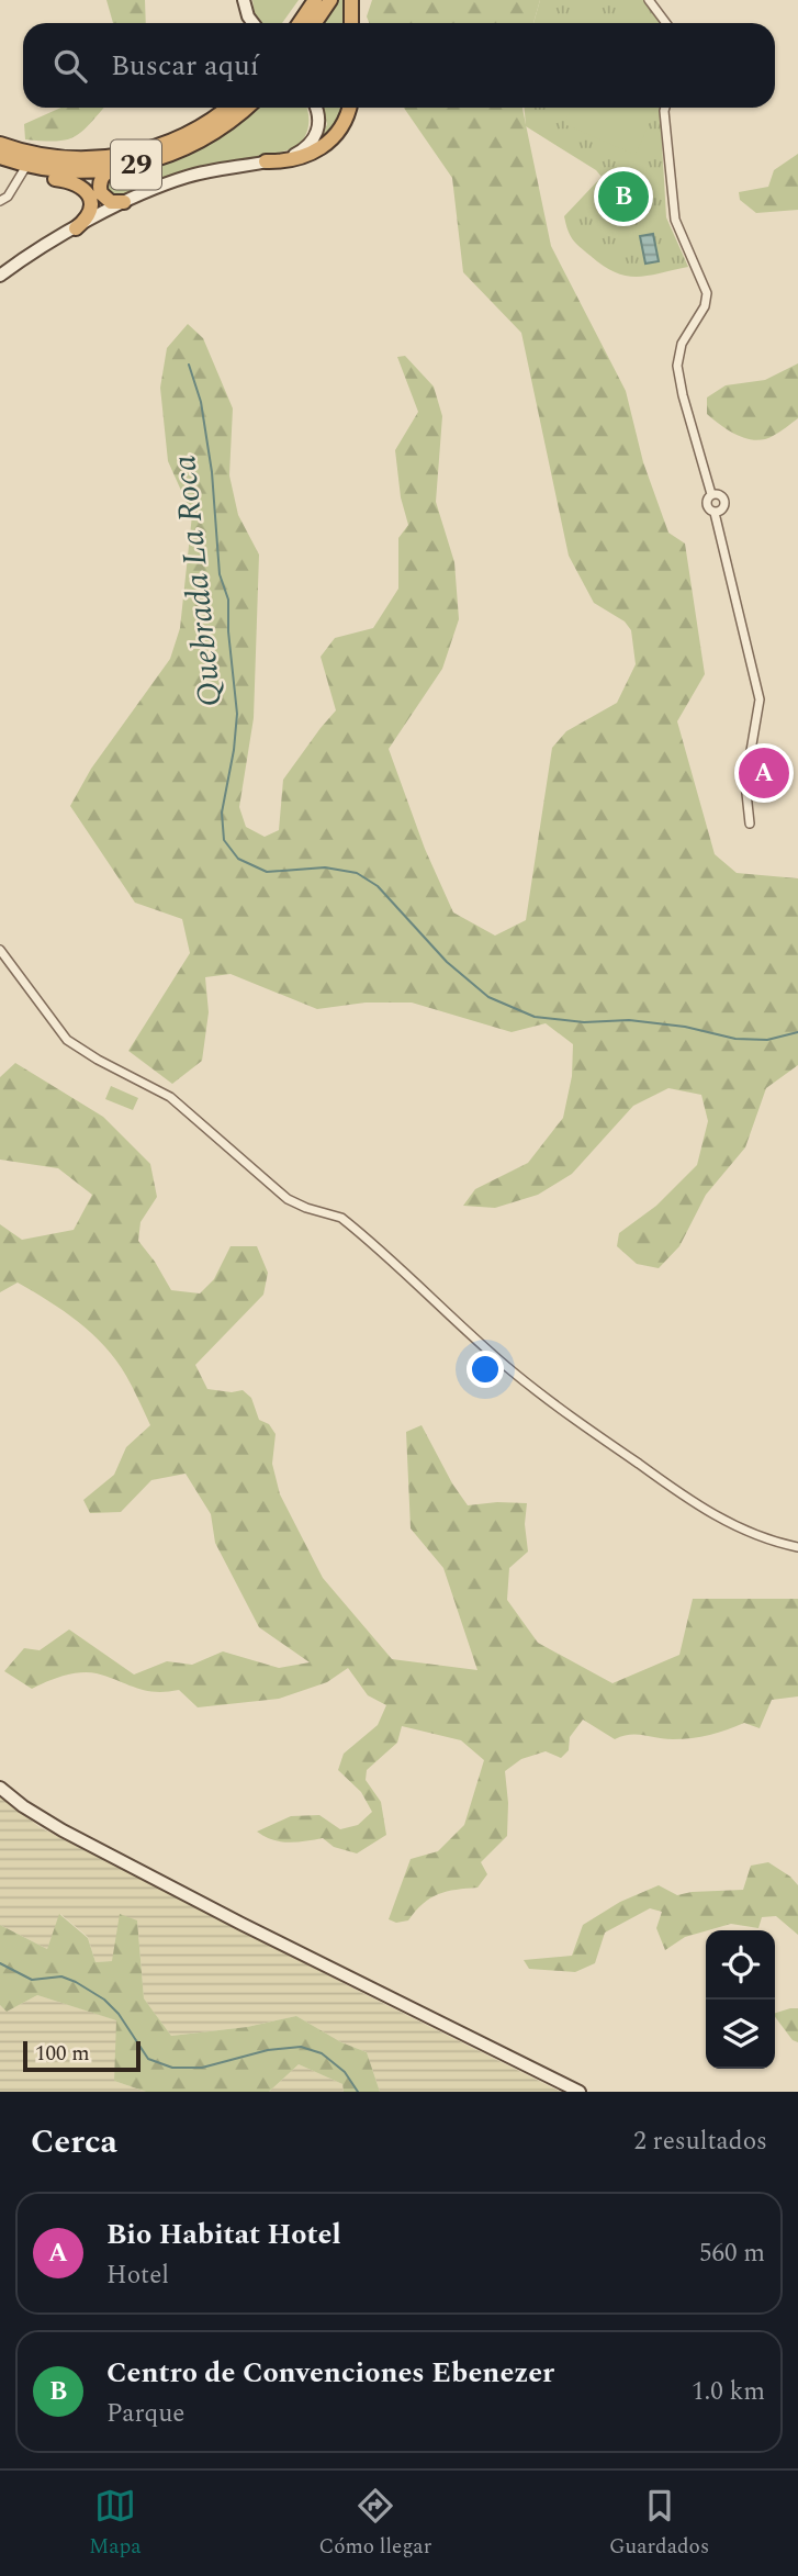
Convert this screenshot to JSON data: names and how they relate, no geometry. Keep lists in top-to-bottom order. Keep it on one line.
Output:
{"streets":{"highway":["29"]},"water":["Quebrada La Roca"],"scale_bar":"100 m","page":{"search":"Buscar aquí","pins":["B","A"],"scale":"100 m","heading":["Cerca","2 resultados"],"list":[{"mark":"A","name":"Bio Habitat Hotel","note":"Hotel","value":"560 m"},{"mark":"B","name":"Centro de Convenciones Ebenezer","note":"Parque","value":"1.0 km"}],"nav":["Mapa","Cómo llegar","Guardados"]}}
